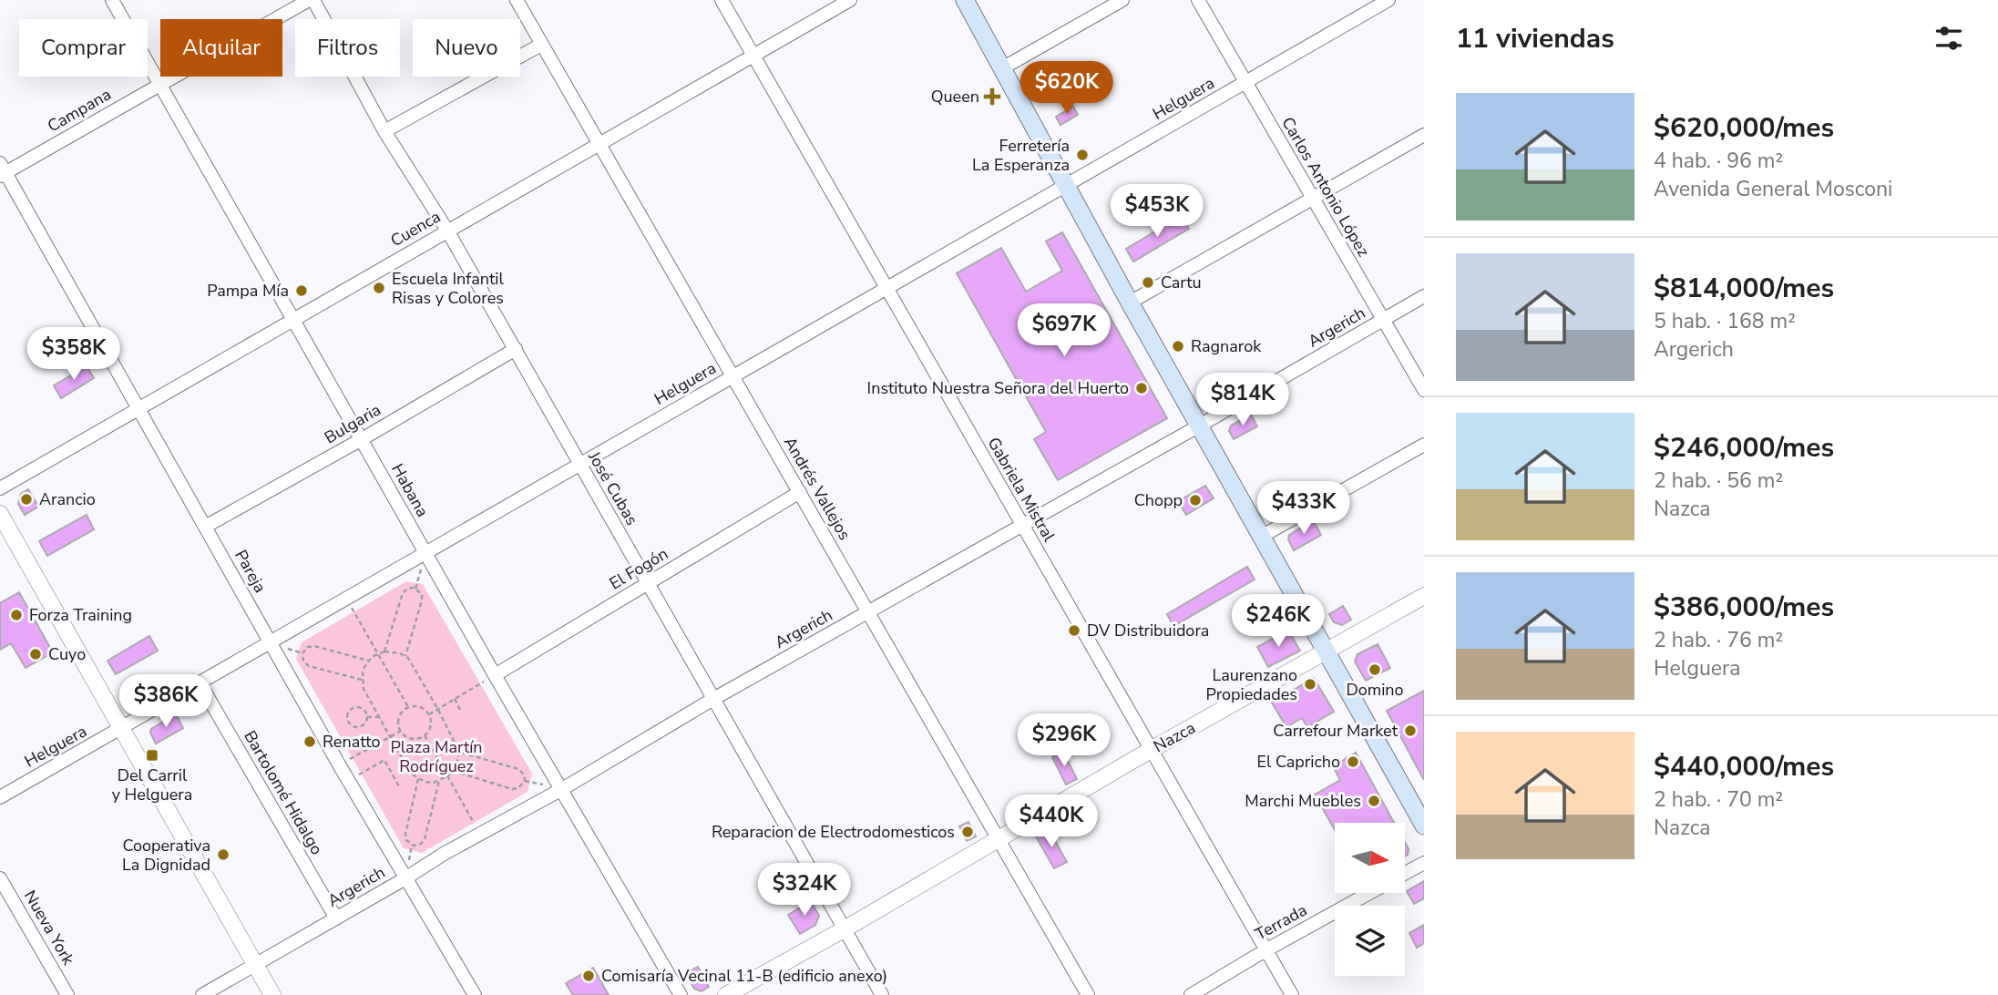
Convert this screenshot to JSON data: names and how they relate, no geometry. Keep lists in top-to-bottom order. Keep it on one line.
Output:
{"streets":{"street":["Helguera","Campana","Carlos Antonio López","Cuenca","Argerich","Bulgaria","José Cubas","Andrés Vallejos","Gabriela Mistral","Habana","El Fogón","Pareja","Nazca","Bartolomé Hidalgo","Terrada","Nueva York"]},"crossings":[["Helguera","Carlos Antonio López"],["Helguera","José Cubas"],["Helguera","Andrés Vallejos"],["Helguera","Gabriela Mistral"],["Helguera","Habana"],["Helguera","Pareja"],["Helguera","Bartolomé Hidalgo"],["Campana","Habana"],["Campana","Pareja"],["Carlos Antonio López","Argerich"],["Cuenca","José Cubas"],["Cuenca","Andrés Vallejos"],["Cuenca","Gabriela Mistral"],["Cuenca","Habana"],["Cuenca","Pareja"],["Argerich","José Cubas"],["Argerich","Andrés Vallejos"],["Argerich","Gabriela Mistral"],["Argerich","Habana"],["Argerich","Pareja"],["Argerich","Bartolomé Hidalgo"],["Bulgaria","José Cubas"],["Bulgaria","Habana"],["Bulgaria","Pareja"],["José Cubas","El Fogón"],["José Cubas","Nazca"],["Andrés Vallejos","El Fogón"],["Andrés Vallejos","Nazca"],["Gabriela Mistral","Nazca"],["Gabriela Mistral","Terrada"],["Habana","El Fogón"]],"parks":["Plaza Martín Rodríguez"],"places":{"health":["Queen"],"other":["Ferretería La Esperanza","Cartu","Escuela Infantil Risas y Colores","Pampa Mía","Ragnarok","Instituto Nuestra Señora del Huerto","Arancio","Chopp","Forza Training","DV Distribuidora","Cuyo","Domino","Laurenzano Propiedades","Carrefour Market","Renatto","El Capricho","Marchi Muebles","Reparacion de Electrodomesticos","Cooperativa La Dignidad","Comisaría Vecinal 11-B (edificio anexo)"],"transit":["Del Carril y Helguera"]},"north":"right","page":{"heading":"11 viviendas","chip":["Comprar","Alquilar","Filtros","Nuevo"],"price":["$620K","$453K","$697K","$358K","$814K","$433K","$246K","$386K","$296K","$440K","$324K"],"list":[{"name":"$620,000/mes","note":"4 hab. · 96 m² · Avenida General Mosconi"},{"name":"$814,000/mes","note":"5 hab. · 168 m² · Argerich"},{"name":"$246,000/mes","note":"2 hab. · 56 m² · Nazca"},{"name":"$386,000/mes","note":"2 hab. · 76 m² · Helguera"},{"name":"$440,000/mes","note":"2 hab. · 70 m² · Nazca"}]}}
